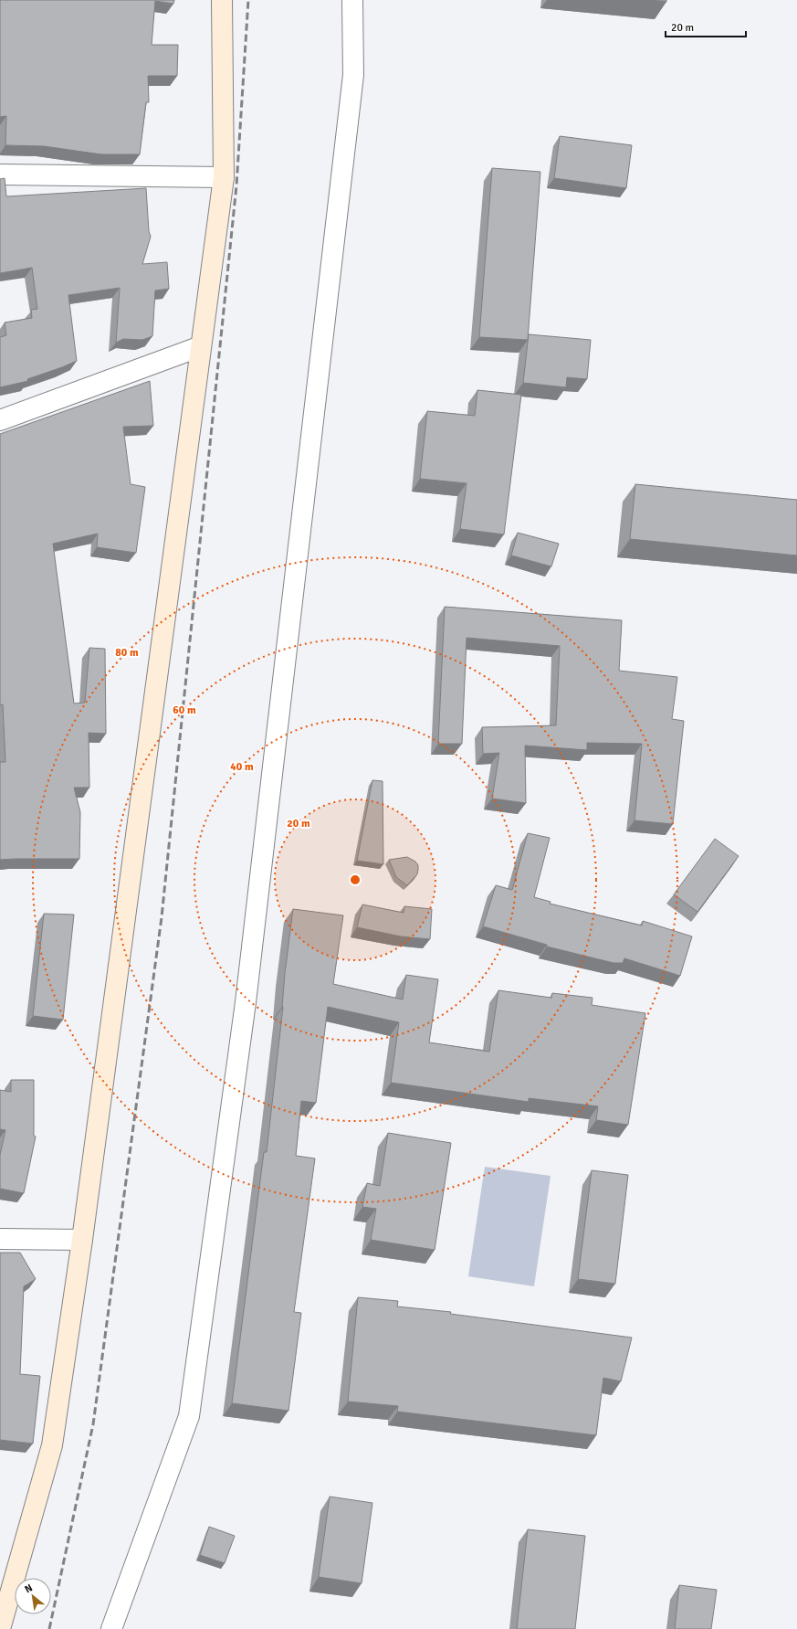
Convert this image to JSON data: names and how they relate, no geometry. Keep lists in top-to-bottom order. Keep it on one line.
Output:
{"scale_bar":"20 m","north":"top left","rings":["80 m","60 m","40 m","20 m"]}
